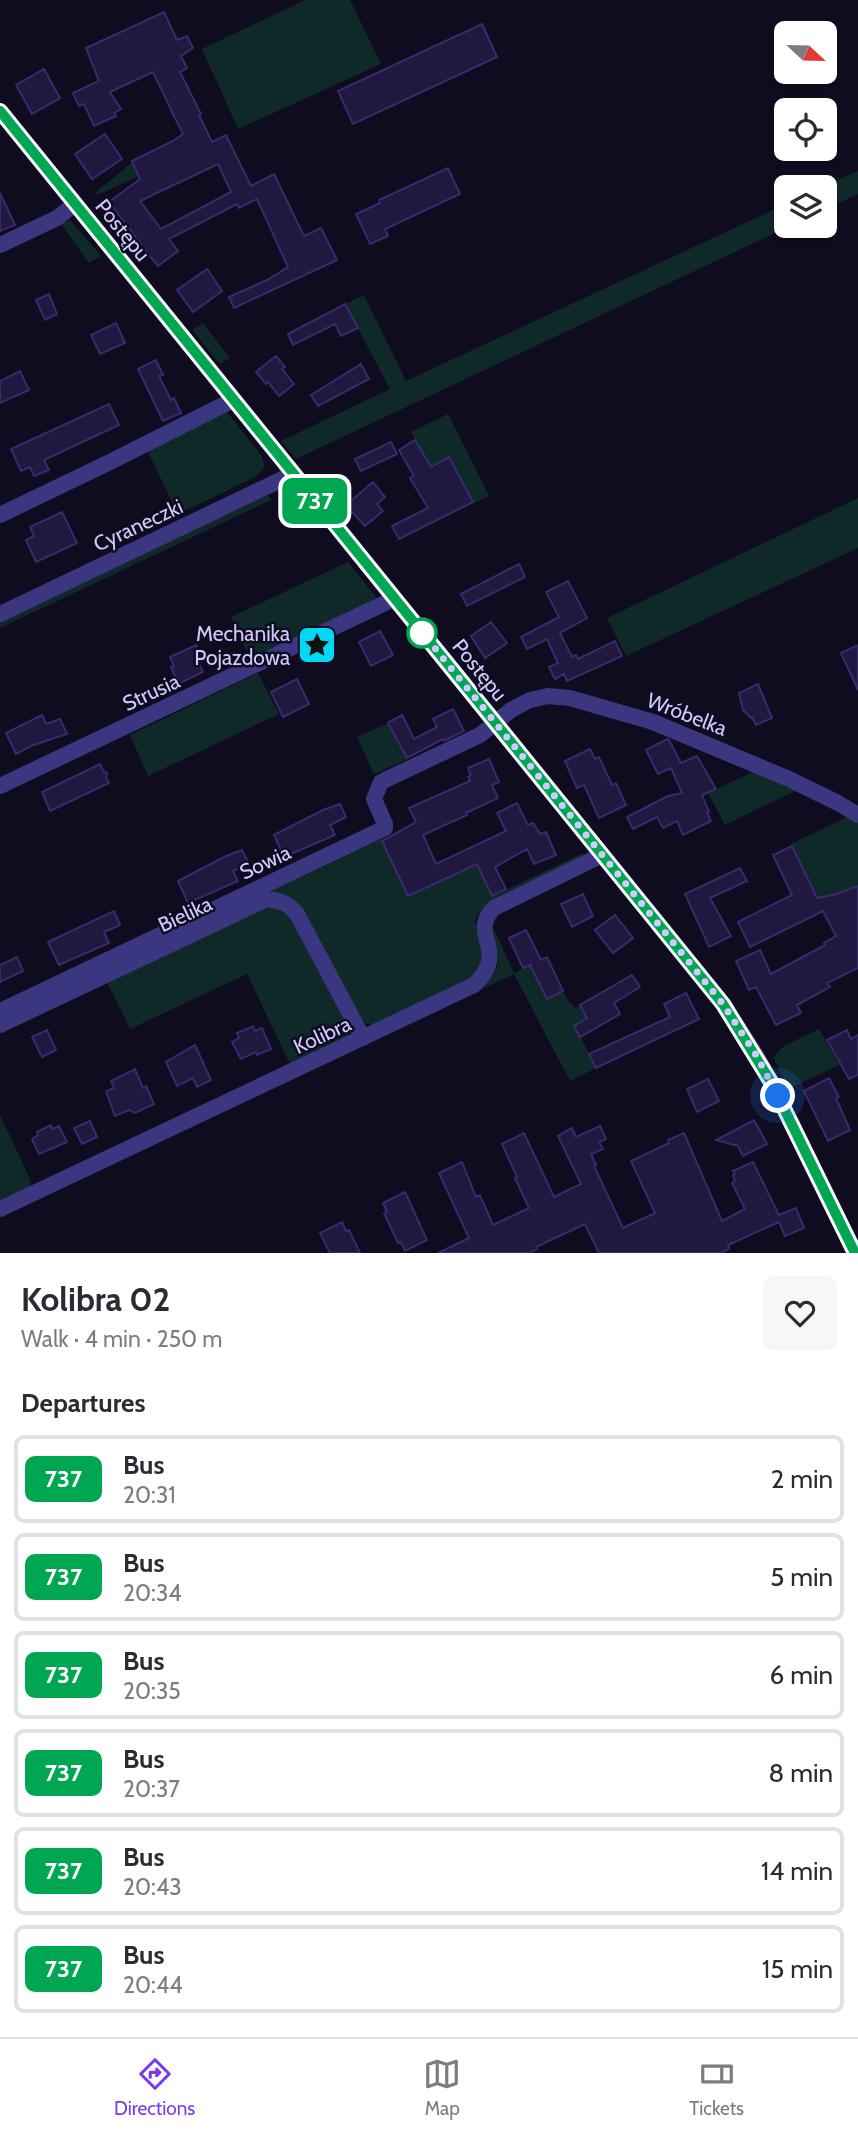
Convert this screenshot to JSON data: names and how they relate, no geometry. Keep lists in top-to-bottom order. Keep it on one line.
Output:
{"streets":{"street":["Postępu","Cyraneczki","Strusia","Wróbelka","Sowia","Bielika","Kolibra"]},"crossings":[["Postępu","Cyraneczki"],["Postępu","Strusia"],["Postępu","Wróbelka"],["Postępu","Sowia"],["Postępu","Kolibra"],["Wróbelka","Sowia"],["Bielika","Kolibra"]],"places":{"place":["Mechanika Pojazdowa"]},"lines":["bus line 737"],"north":"right","page":{"on_map":"737","heading":[["Kolibra 02","Walk · 4 min · 250 m"],"Departures"],"list":[{"mark":"737","name":"Bus","note":"20:31","value":"2 min"},{"mark":"737","name":"Bus","note":"20:34","value":"5 min"},{"mark":"737","name":"Bus","note":"20:35","value":"6 min"},{"mark":"737","name":"Bus","note":"20:37","value":"8 min"},{"mark":"737","name":"Bus","note":"20:43","value":"14 min"},{"mark":"737","name":"Bus","note":"20:44","value":"15 min"}],"tabs":["Directions","Map","Tickets"]}}
